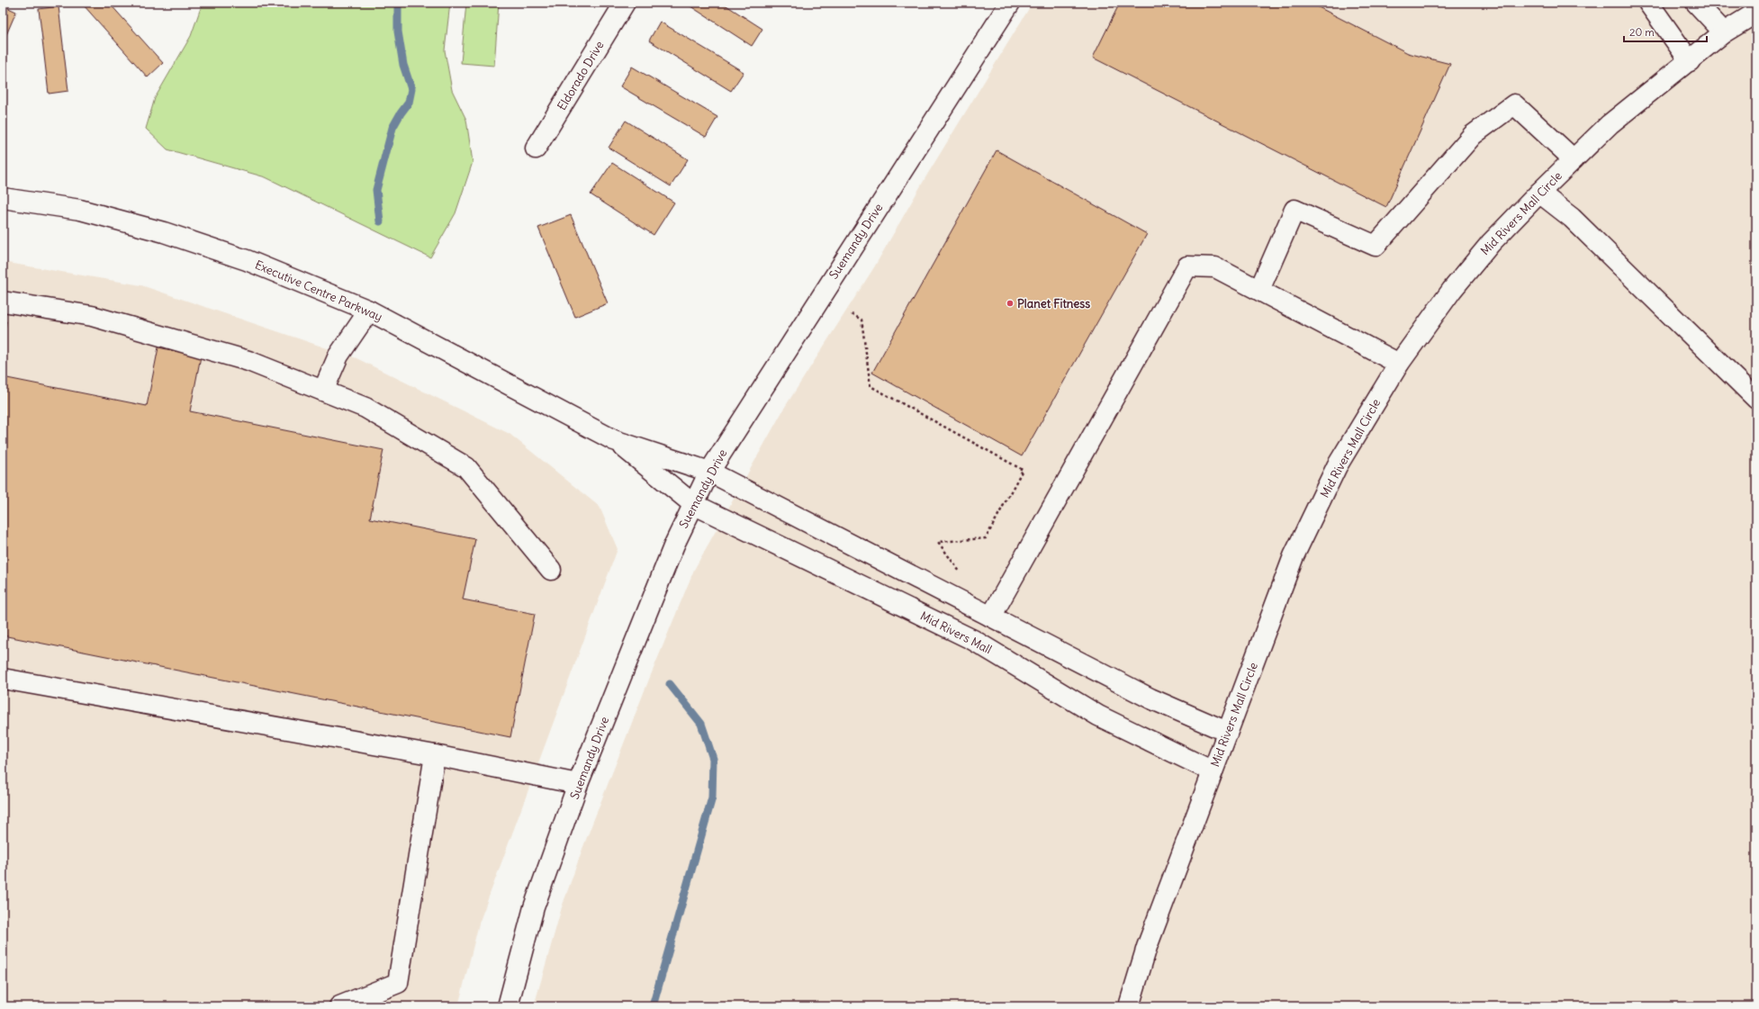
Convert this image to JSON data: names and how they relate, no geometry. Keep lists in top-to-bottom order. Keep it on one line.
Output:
{"streets":{"street":["Eldorado Drive","Mid Rivers Mall Circle","Suemandy Drive","Executive Centre Parkway","Mid Rivers Mall"]},"crossings":[["Mid Rivers Mall Circle","Mid Rivers Mall"],["Suemandy Drive","Executive Centre Parkway"],["Suemandy Drive","Mid Rivers Mall"],["Executive Centre Parkway","Mid Rivers Mall"]],"places":["Planet Fitness"],"scale_bar":"20 m"}
